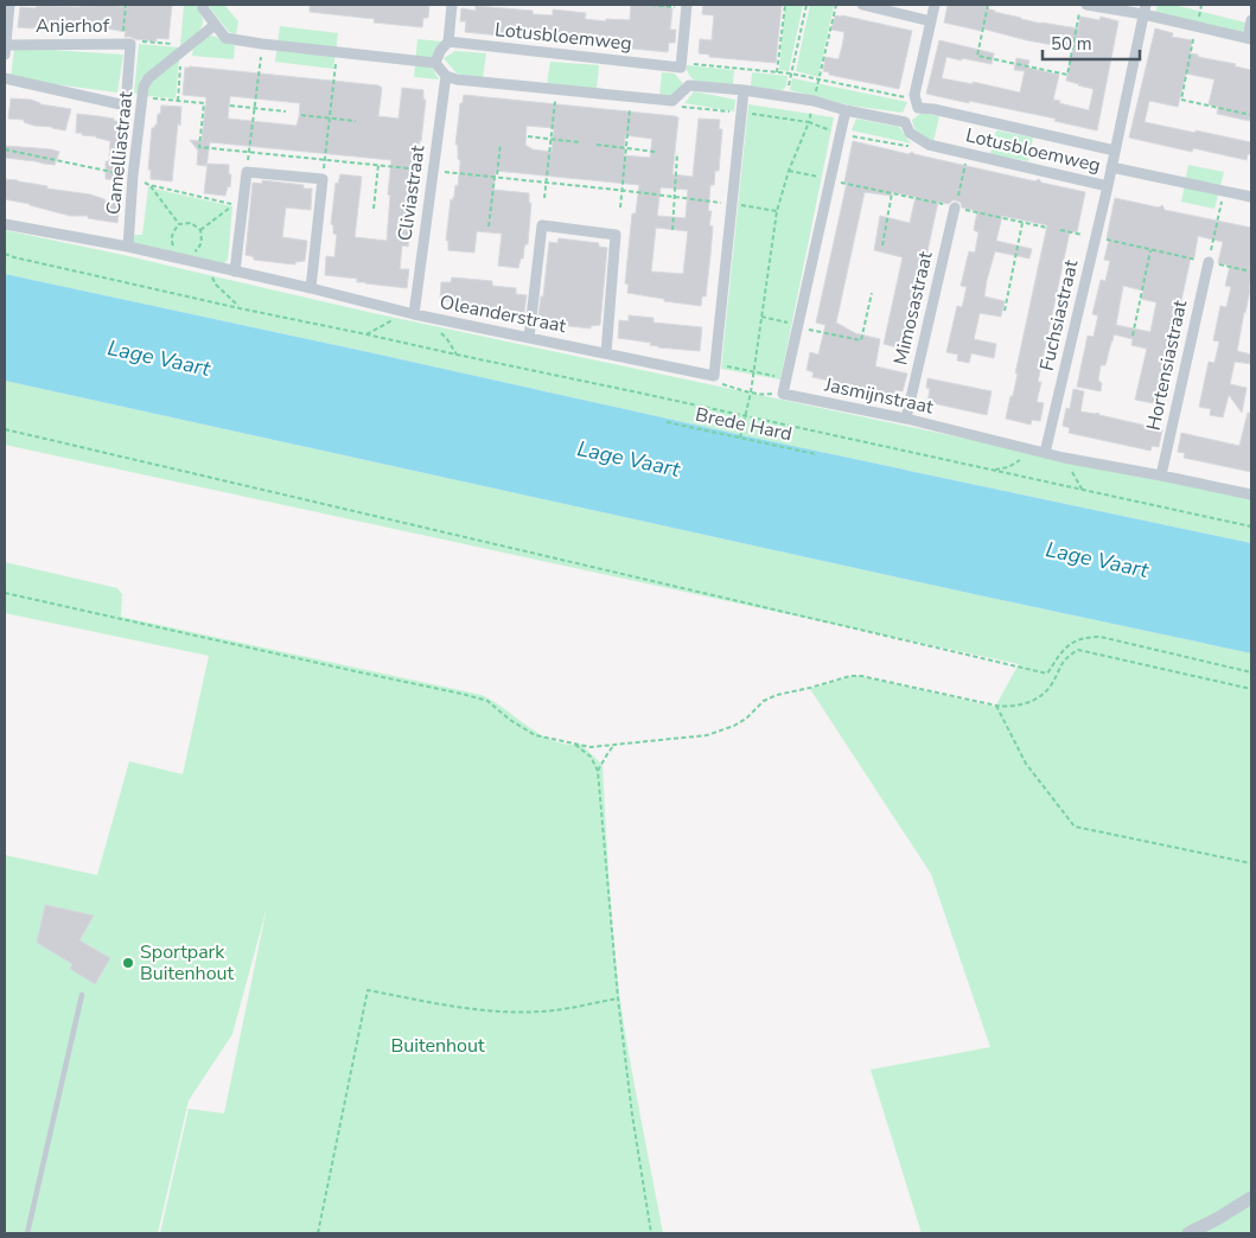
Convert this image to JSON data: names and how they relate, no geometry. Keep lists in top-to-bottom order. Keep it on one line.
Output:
{"streets":{"street":["Anjerhof","Lotusbloemweg","Camelliastraat","Cliviastraat","Mimosastraat","Oleanderstraat","Fuchsiastraat","Hortensiastraat","Jasmijnstraat"],"path":["Brede Hard"]},"crossings":[["Lotusbloemweg","Fuchsiastraat"],["Camelliastraat","Oleanderstraat"],["Cliviastraat","Oleanderstraat"],["Mimosastraat","Jasmijnstraat"],["Fuchsiastraat","Jasmijnstraat"],["Hortensiastraat","Jasmijnstraat"]],"water":["Lage Vaart"],"parks":["Buitenhout"],"places":["Sportpark Buitenhout"],"scale_bar":"50 m"}
